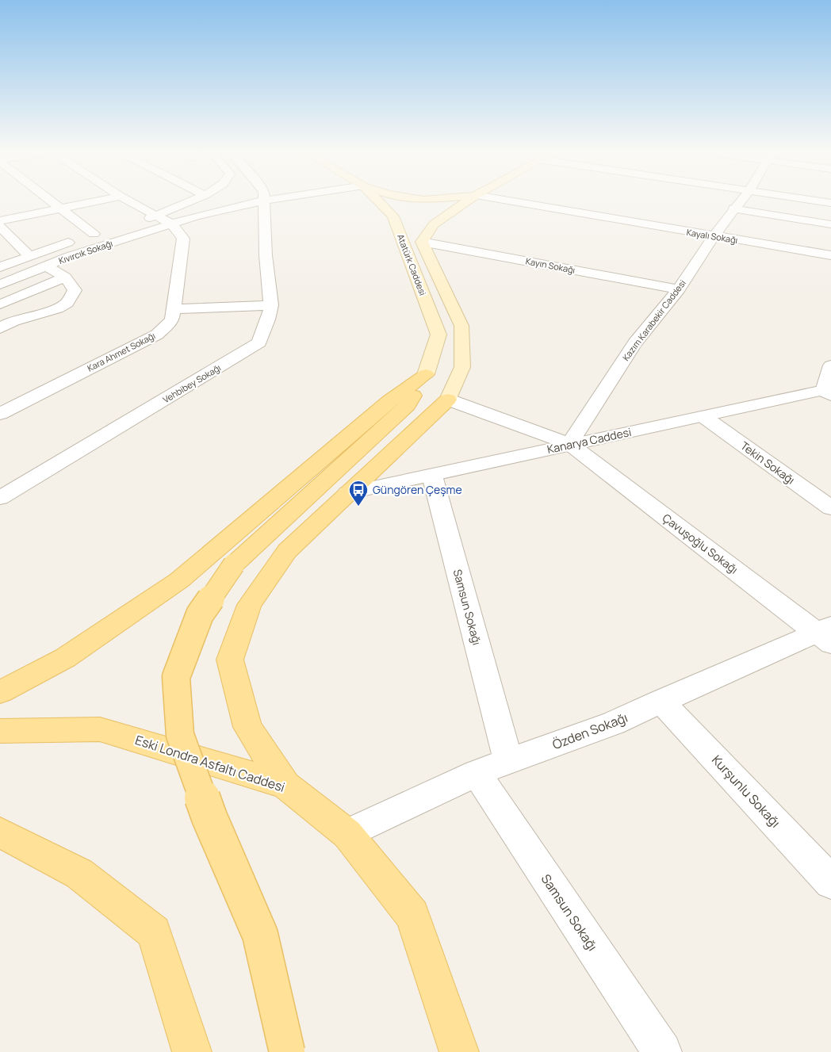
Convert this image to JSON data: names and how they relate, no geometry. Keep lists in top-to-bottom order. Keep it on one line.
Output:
{"streets":{"main road":["Atatürk Caddesi","Eski Londra Asfaltı Caddesi"],"street":["Kayalı Sokağı","Kıvırcık Sokağı","Kayın Sokağı","Kazım Karabekir Caddesi","Kara Ahmet Sokağı","Vehbibey Sokağı","Kanarya Caddesi","Tekin Sokağı","Çavuşoğlu Sokağı","Samsun Sokağı","Özden Sokağı","Kurşunlu Sokağı"]},"crossings":[["Kayalı Sokağı","Kazım Karabekir Caddesi"],["Kıvırcık Sokağı","Kara Ahmet Sokağı"],["Atatürk Caddesi","Kayın Sokağı"],["Kayın Sokağı","Kazım Karabekir Caddesi"],["Kazım Karabekir Caddesi","Kanarya Caddesi"],["Kazım Karabekir Caddesi","Çavuşoğlu Sokağı"],["Kanarya Caddesi","Tekin Sokağı"],["Kanarya Caddesi","Çavuşoğlu Sokağı"],["Kanarya Caddesi","Samsun Sokağı"],["Çavuşoğlu Sokağı","Özden Sokağı"],["Samsun Sokağı","Özden Sokağı"],["Özden Sokağı","Eski Londra Asfaltı Caddesi"],["Özden Sokağı","Kurşunlu Sokağı"]],"places":{"bus stop":["Güngören Çeşme"]}}
